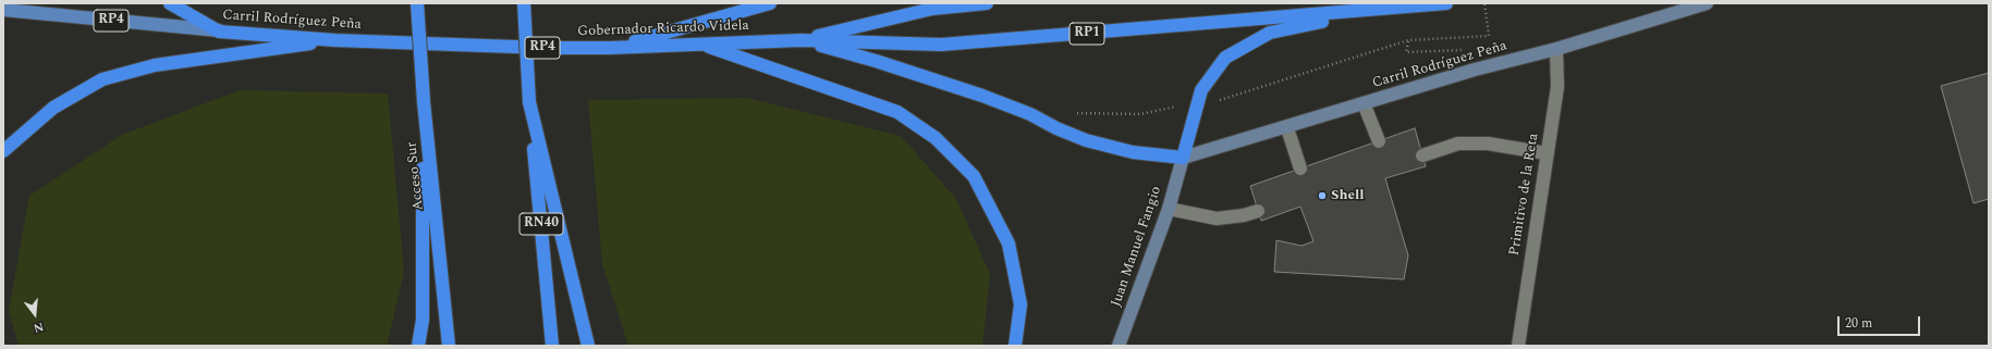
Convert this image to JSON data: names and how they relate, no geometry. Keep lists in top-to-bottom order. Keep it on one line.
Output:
{"streets":{"highway":["RP4","Carril Rodríguez Peña","Gobernador Ricardo Videla","RP1","Acceso Sur","RN40"],"street":["Primitivo de la Reta","Juan Manuel Fangio"]},"crossings":[["Carril Rodríguez Peña","Gobernador Ricardo Videla"],["Carril Rodríguez Peña","Primitivo de la Reta"],["Carril Rodríguez Peña","Juan Manuel Fangio"]],"places":["Shell"],"scale_bar":"20 m","north":"bottom"}
